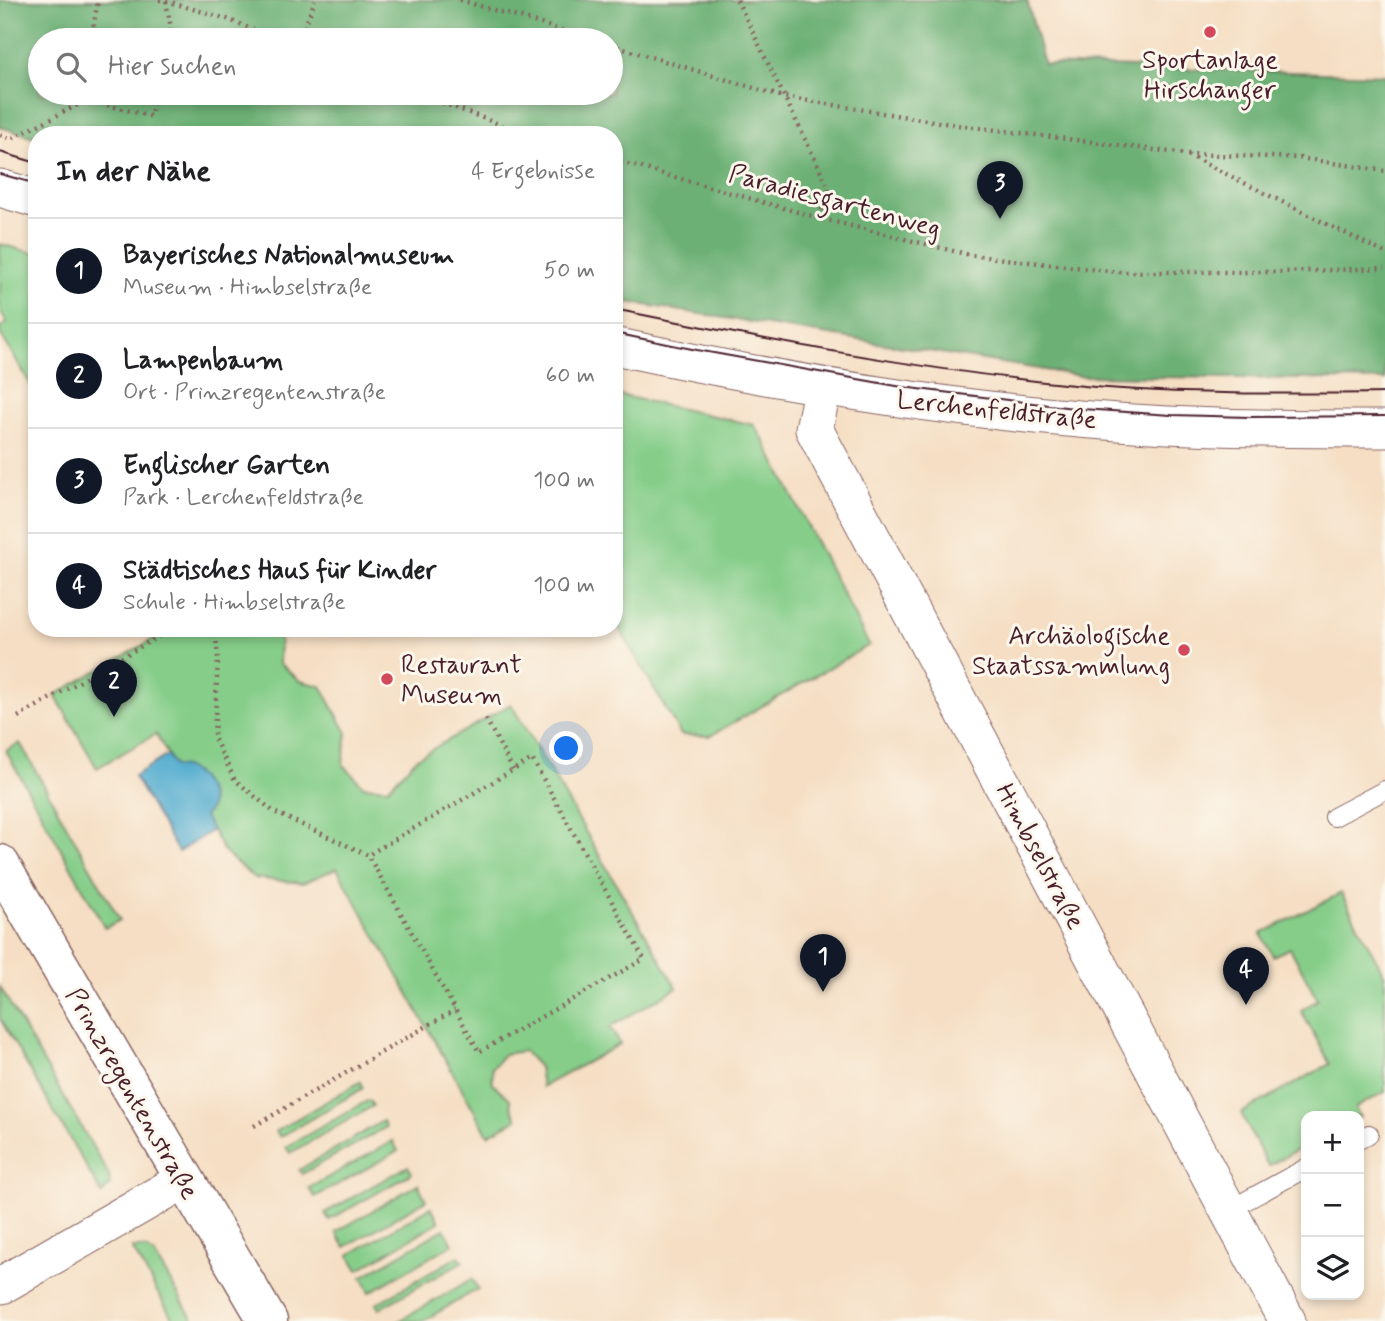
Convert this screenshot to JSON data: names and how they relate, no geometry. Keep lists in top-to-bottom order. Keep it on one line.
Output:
{"streets":{"main road":["Prinzregentenstraße"],"street":["Lerchenfeldstraße","Himbselstraße"],"path":["Paradiesgartenweg"]},"crossings":[["Lerchenfeldstraße","Himbselstraße"]],"places":["Sportanlage Hirschanger","Archäologische Staatssammlung","Restaurant Museum"],"page":{"search":"Hier suchen","heading":["In der Nähe","4 Ergebnisse"],"pins":["3","2","1","4"],"list":[{"mark":"1","name":"Bayerisches Nationalmuseum","note":"Museum · Himbselstraße","value":"50 m"},{"mark":"2","name":"Lampenbaum","note":"Ort · Prinzregentenstraße","value":"60 m"},{"mark":"3","name":"Englischer Garten","note":"Park · Lerchenfeldstraße","value":"100 m"},{"mark":"4","name":"Städtisches Haus für Kinder","note":"Schule · Himbselstraße","value":"100 m"}],"map_buttons":["+","−"]}}
